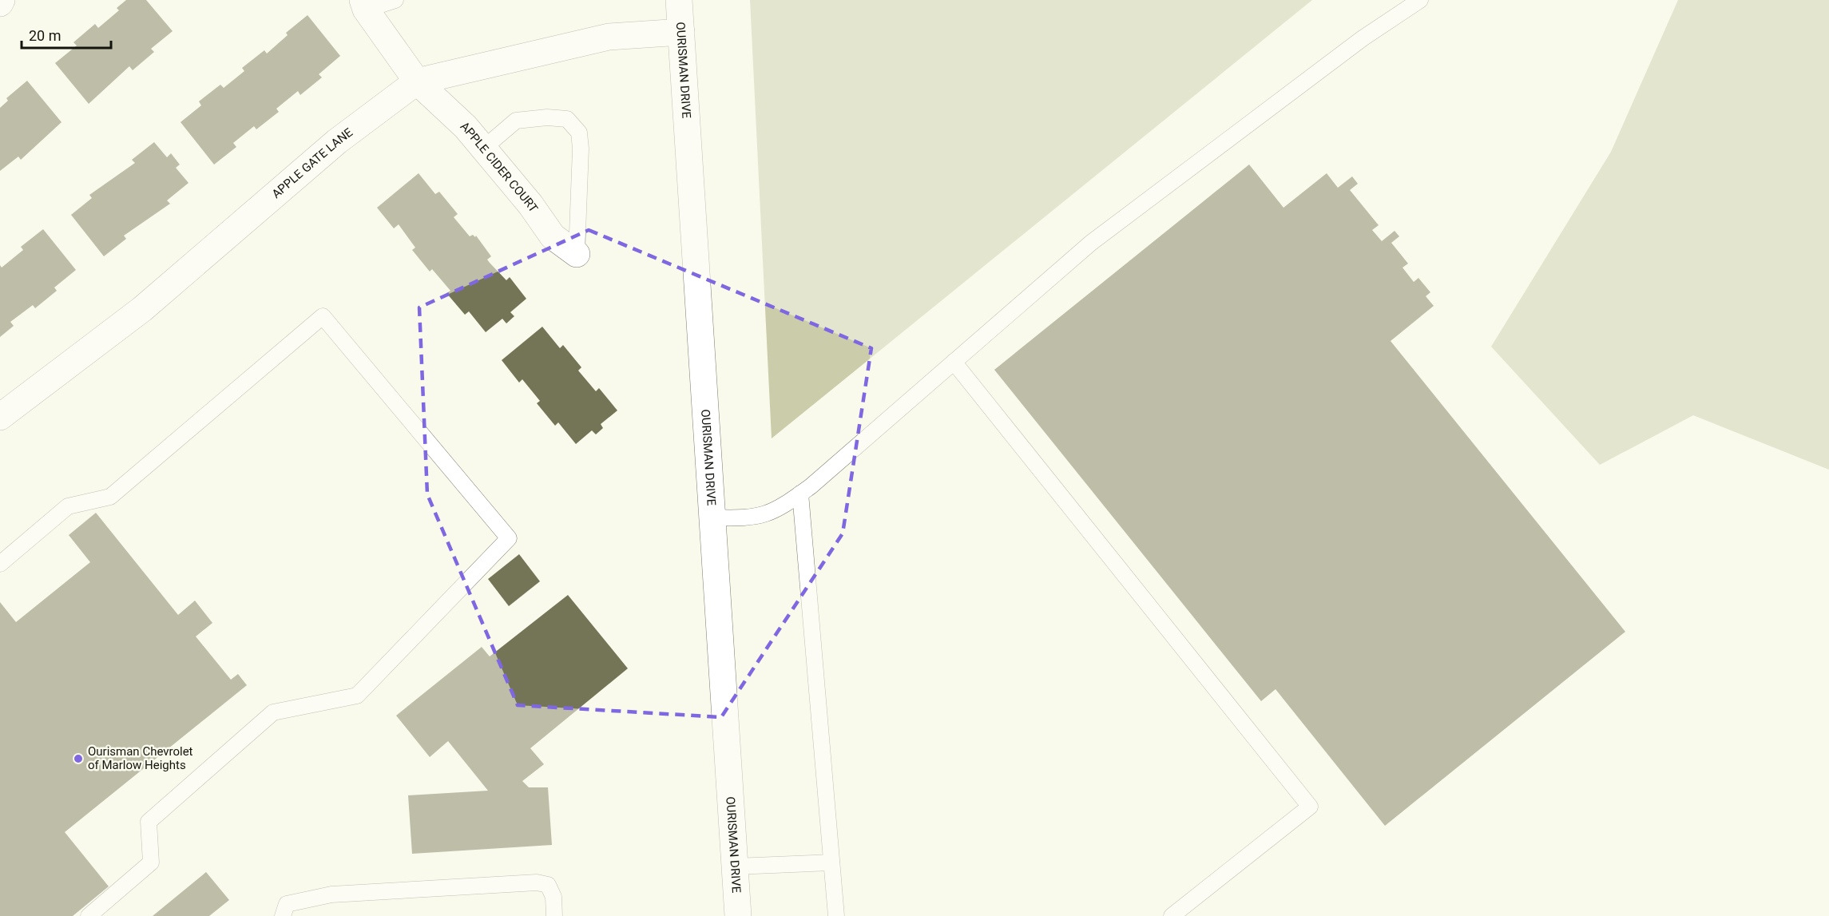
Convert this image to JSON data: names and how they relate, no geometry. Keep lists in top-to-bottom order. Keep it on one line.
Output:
{"streets":{"street":["OURISMAN DRIVE","APPLE GATE LANE","APPLE CIDER COURT"]},"crossings":[["OURISMAN DRIVE","APPLE GATE LANE"],["APPLE GATE LANE","APPLE CIDER COURT"]],"places":["Ourisman Chevrolet of Marlow Heights"],"scale_bar":"20 m"}
